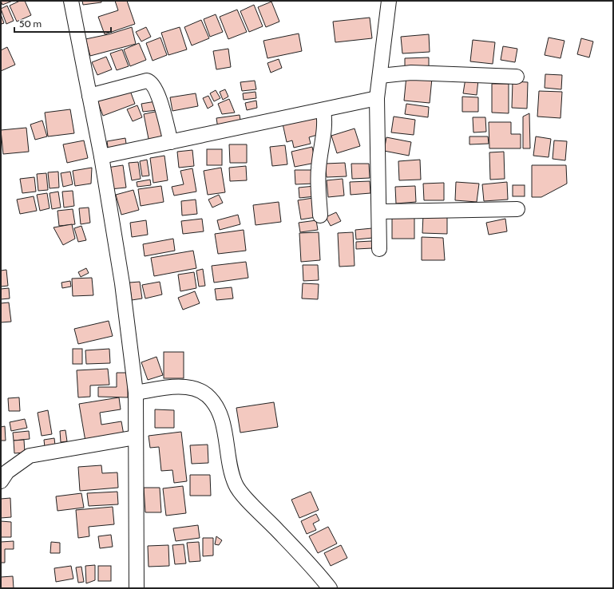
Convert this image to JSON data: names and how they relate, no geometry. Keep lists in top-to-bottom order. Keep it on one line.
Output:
{"scale_bar":"50 m"}
